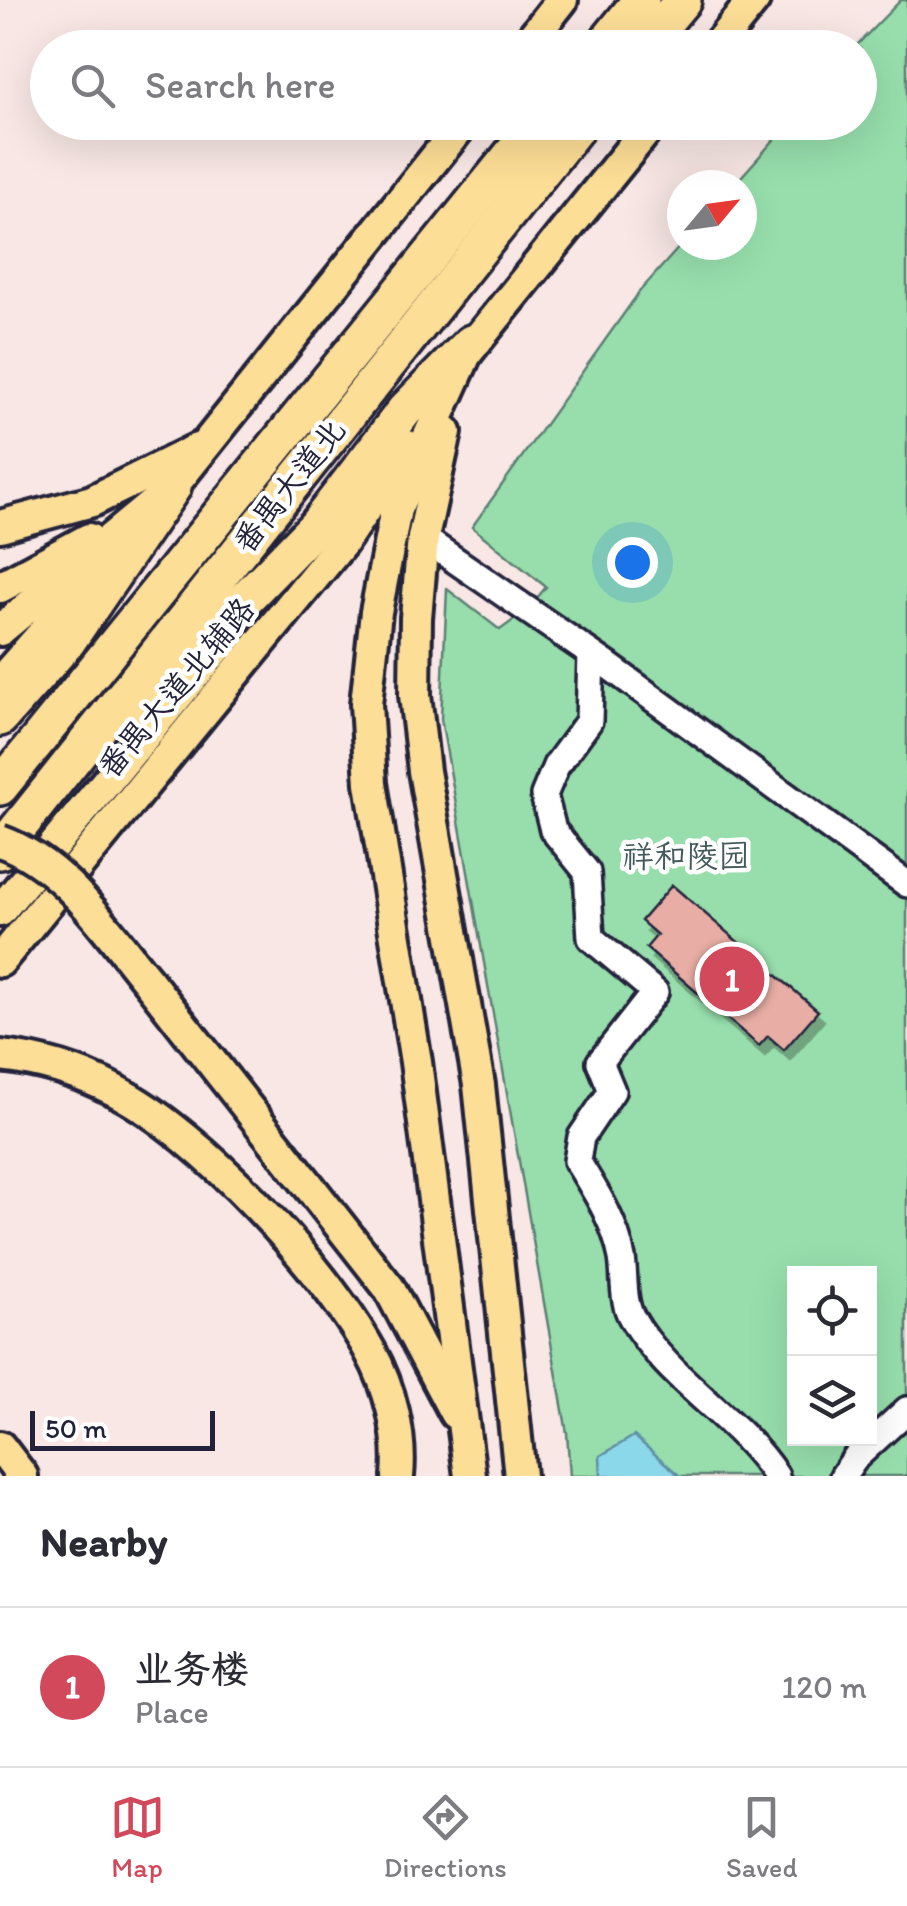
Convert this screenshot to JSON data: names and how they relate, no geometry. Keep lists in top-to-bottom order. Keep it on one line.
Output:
{"streets":{"highway":["番禺大道北"],"main road":["番禺大道北辅路"]},"parks":["祥和陵园"],"scale_bar":"50 m","north":"top right","page":{"search":"Search here","pins":"1","scale":"50 m","heading":"Nearby","list":[{"mark":"1","name":"业务楼","note":"Place","value":"120 m"}],"nav":["Map","Directions","Saved"]}}
